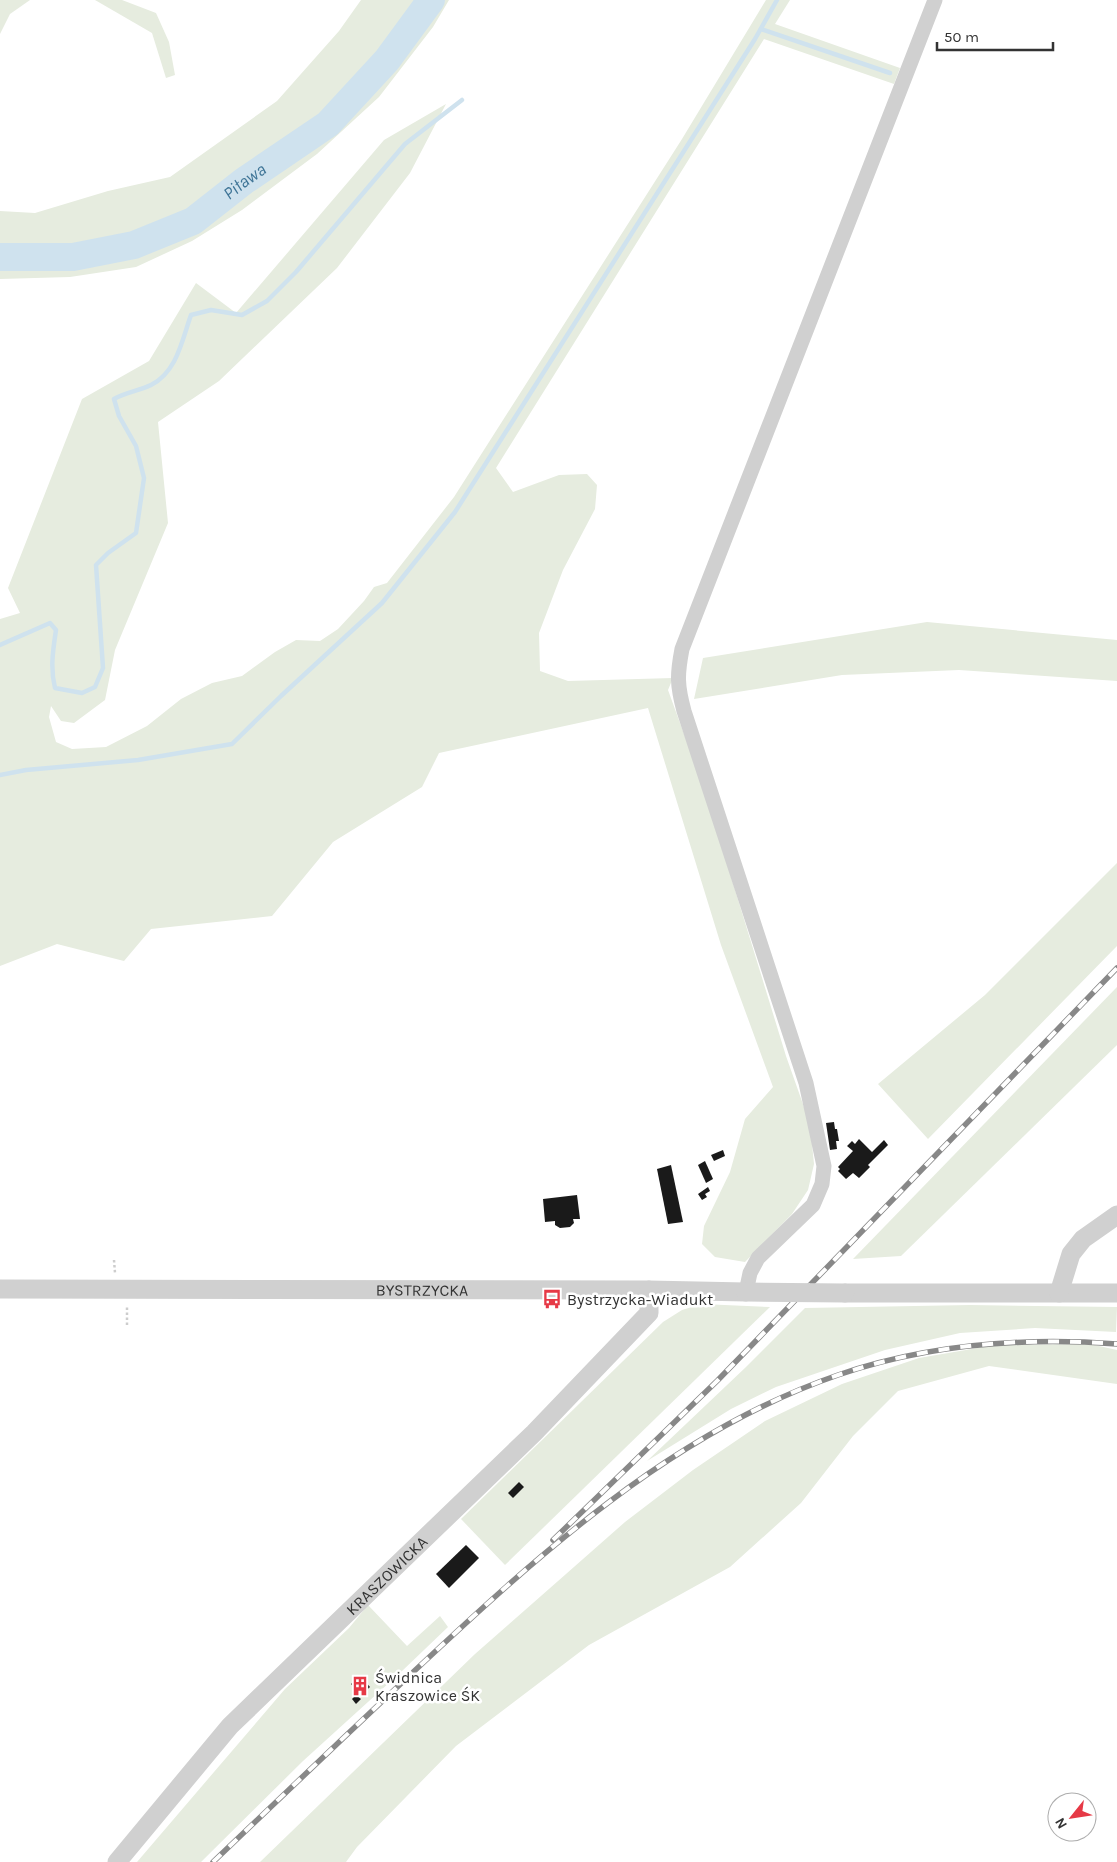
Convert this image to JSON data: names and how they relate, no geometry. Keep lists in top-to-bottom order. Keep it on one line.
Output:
{"streets":{"street":["BYSTRZYCKA","KRASZOWICKA"]},"crossings":[["BYSTRZYCKA","KRASZOWICKA"]],"water":["Piława"],"places":{"bus stop":["Bystrzycka-Wiadukt"],"building":["Świdnica Kraszowice ŚK"]},"scale_bar":"50 m","north":"bottom left"}
